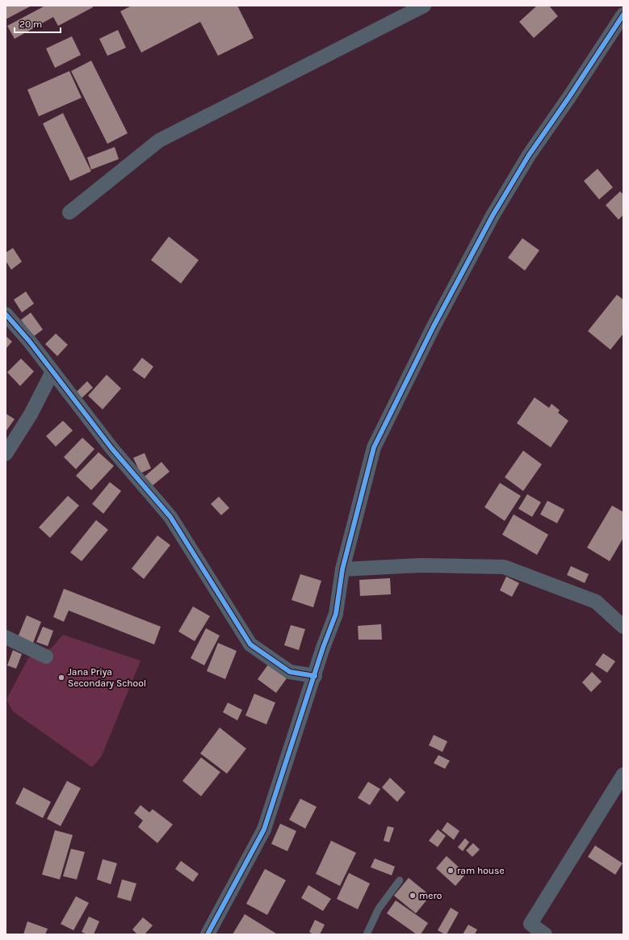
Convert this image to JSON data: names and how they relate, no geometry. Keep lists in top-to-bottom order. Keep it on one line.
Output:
{"places":["Jana Priya Secondary School","ram house","mero"],"scale_bar":"20 m"}
